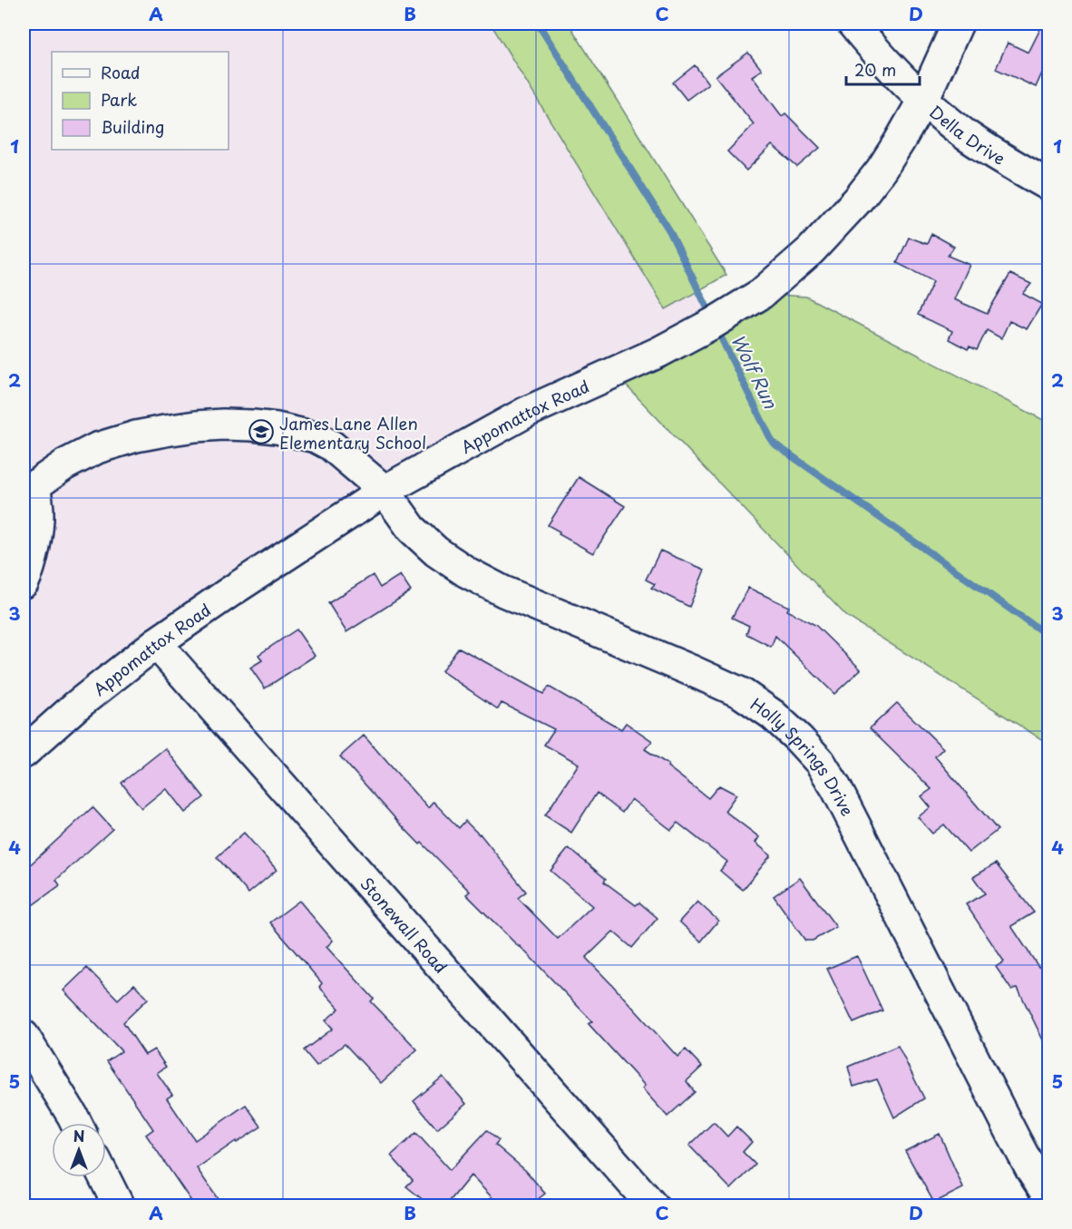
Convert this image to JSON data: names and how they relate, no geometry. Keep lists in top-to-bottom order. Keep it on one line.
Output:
{"streets":{"street":["Della Drive","Appomattox Road","Holly Springs Drive","Stonewall Road"]},"crossings":[["Della Drive","Appomattox Road"],["Appomattox Road","Holly Springs Drive"],["Appomattox Road","Stonewall Road"]],"water":["Wolf Run"],"places":{"school or university":["James Lane Allen Elementary School"]},"legend":["Road","Park","Building"],"scale_bar":"20 m","north":"top","grid":{"columns":["A","B","C","D"],"rows":["1","2","3","4","5"]}}
